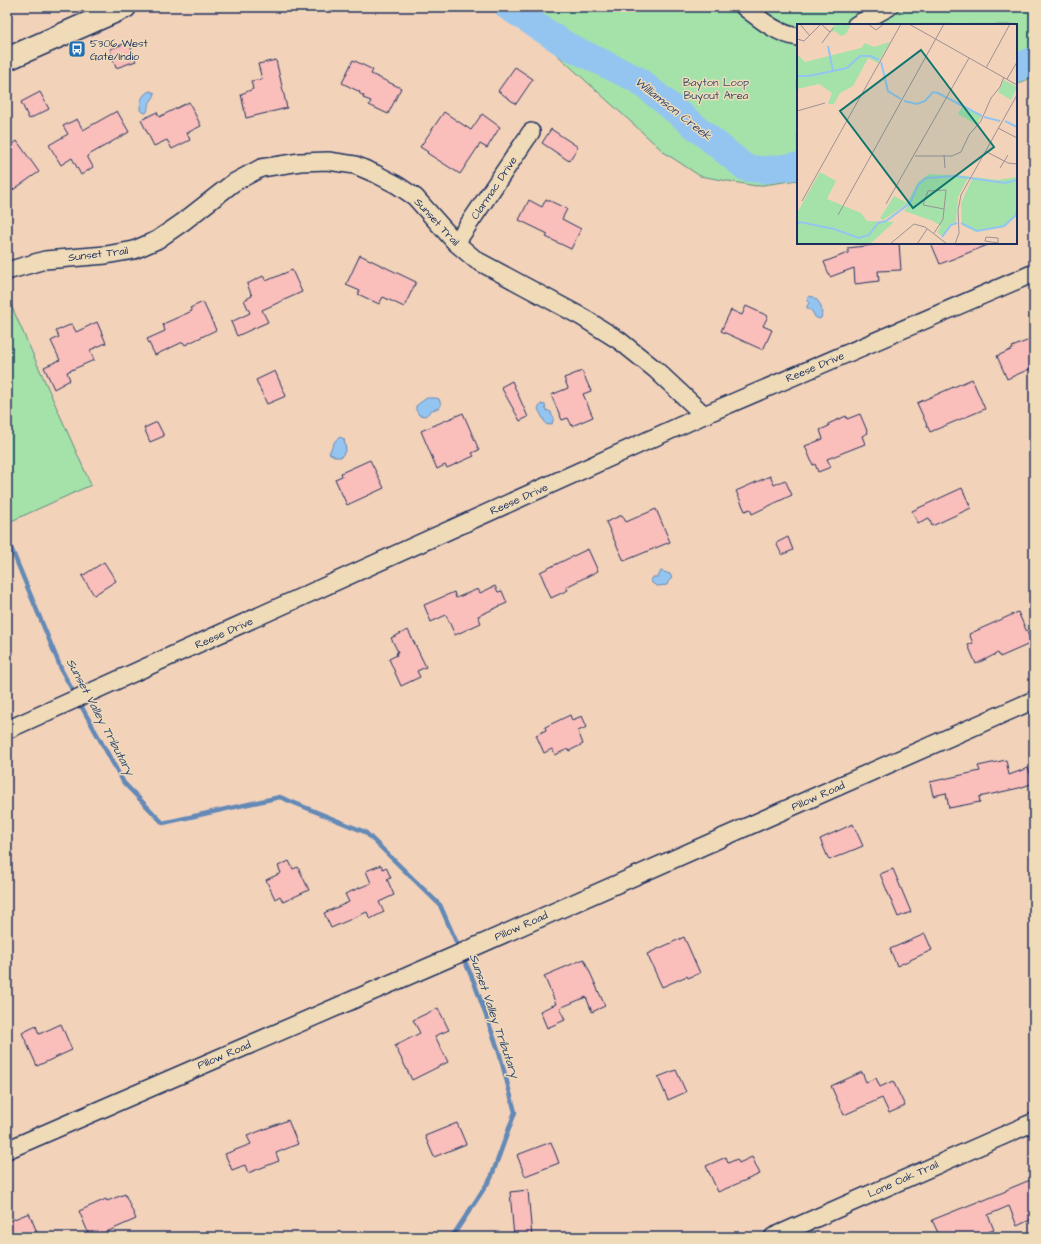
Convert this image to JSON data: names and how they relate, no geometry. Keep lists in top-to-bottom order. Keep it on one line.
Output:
{"streets":{"street":["Clarmac Drive","Sunset Trail","Reese Drive","Pillow Road","Lone Oak Trail"]},"crossings":[["Clarmac Drive","Sunset Trail"],["Sunset Trail","Reese Drive"]],"water":["Williamson Creek","Sunset Valley Tributary"],"parks":["Bayton Loop Buyout Area"],"places":{"bus stop":["5306 West Gate/Indio"]}}
